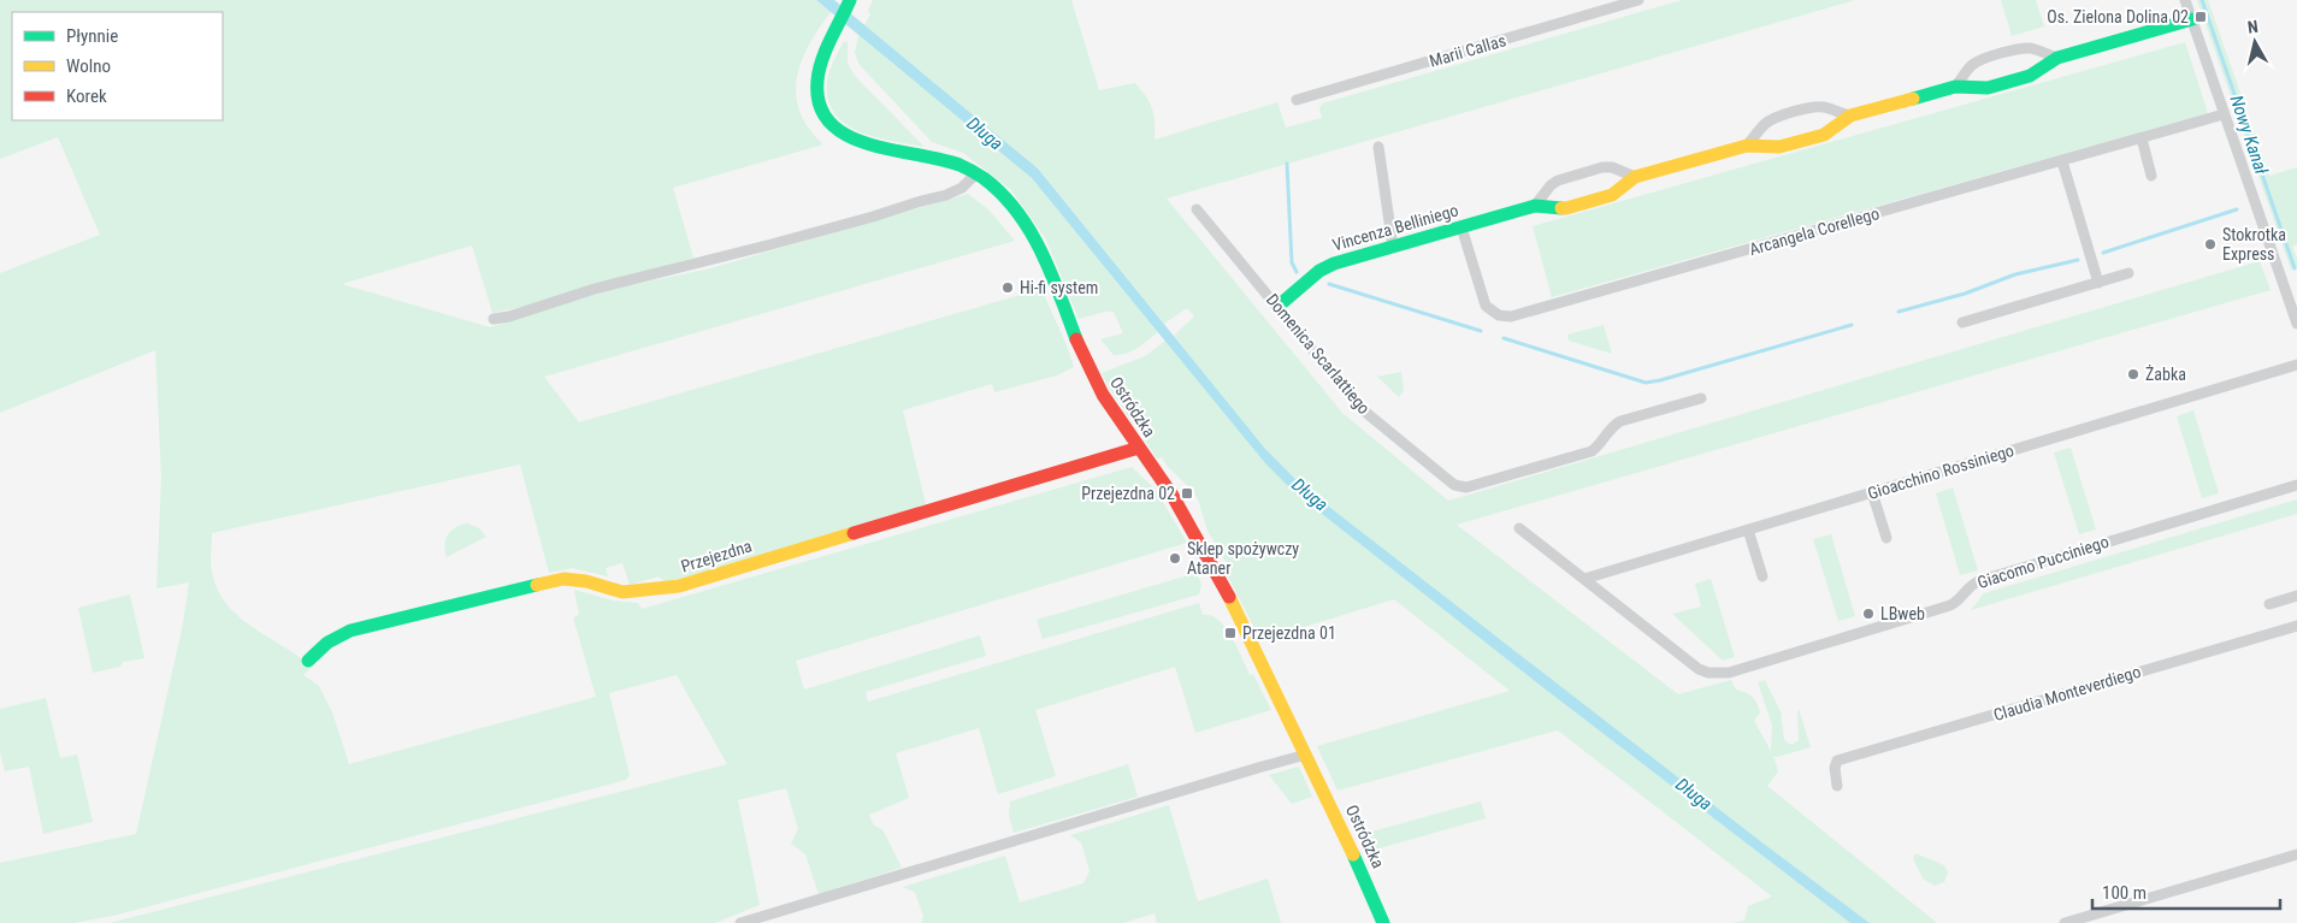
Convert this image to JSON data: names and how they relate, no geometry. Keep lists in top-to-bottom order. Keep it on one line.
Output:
{"streets":{"street":["Marii Callas","Vincenza Belliniego","Arcangela Corellego","Domenica Scarlattiego","Ostródzka","Gioacchino Rossiniego","Przejezdna","Giacomo Pucciniego","Claudia Monteverdiego"]},"crossings":[["Vincenza Belliniego","Arcangela Corellego"],["Vincenza Belliniego","Domenica Scarlattiego"],["Ostródzka","Przejezdna"],["Gioacchino Rossiniego","Giacomo Pucciniego"]],"water":["Długa","Nowy Kanał"],"places":{"transit":["Os. Zielona Dolina 02","Przejezdna 02","Przejezdna 01"],"other":["Stokrotka Express","Hi-fi system","Żabka","Sklep spożywczy Ataner","LBweb"]},"legend":["Płynnie","Wolno","Korek"],"scale_bar":"100 m","north":"top"}
